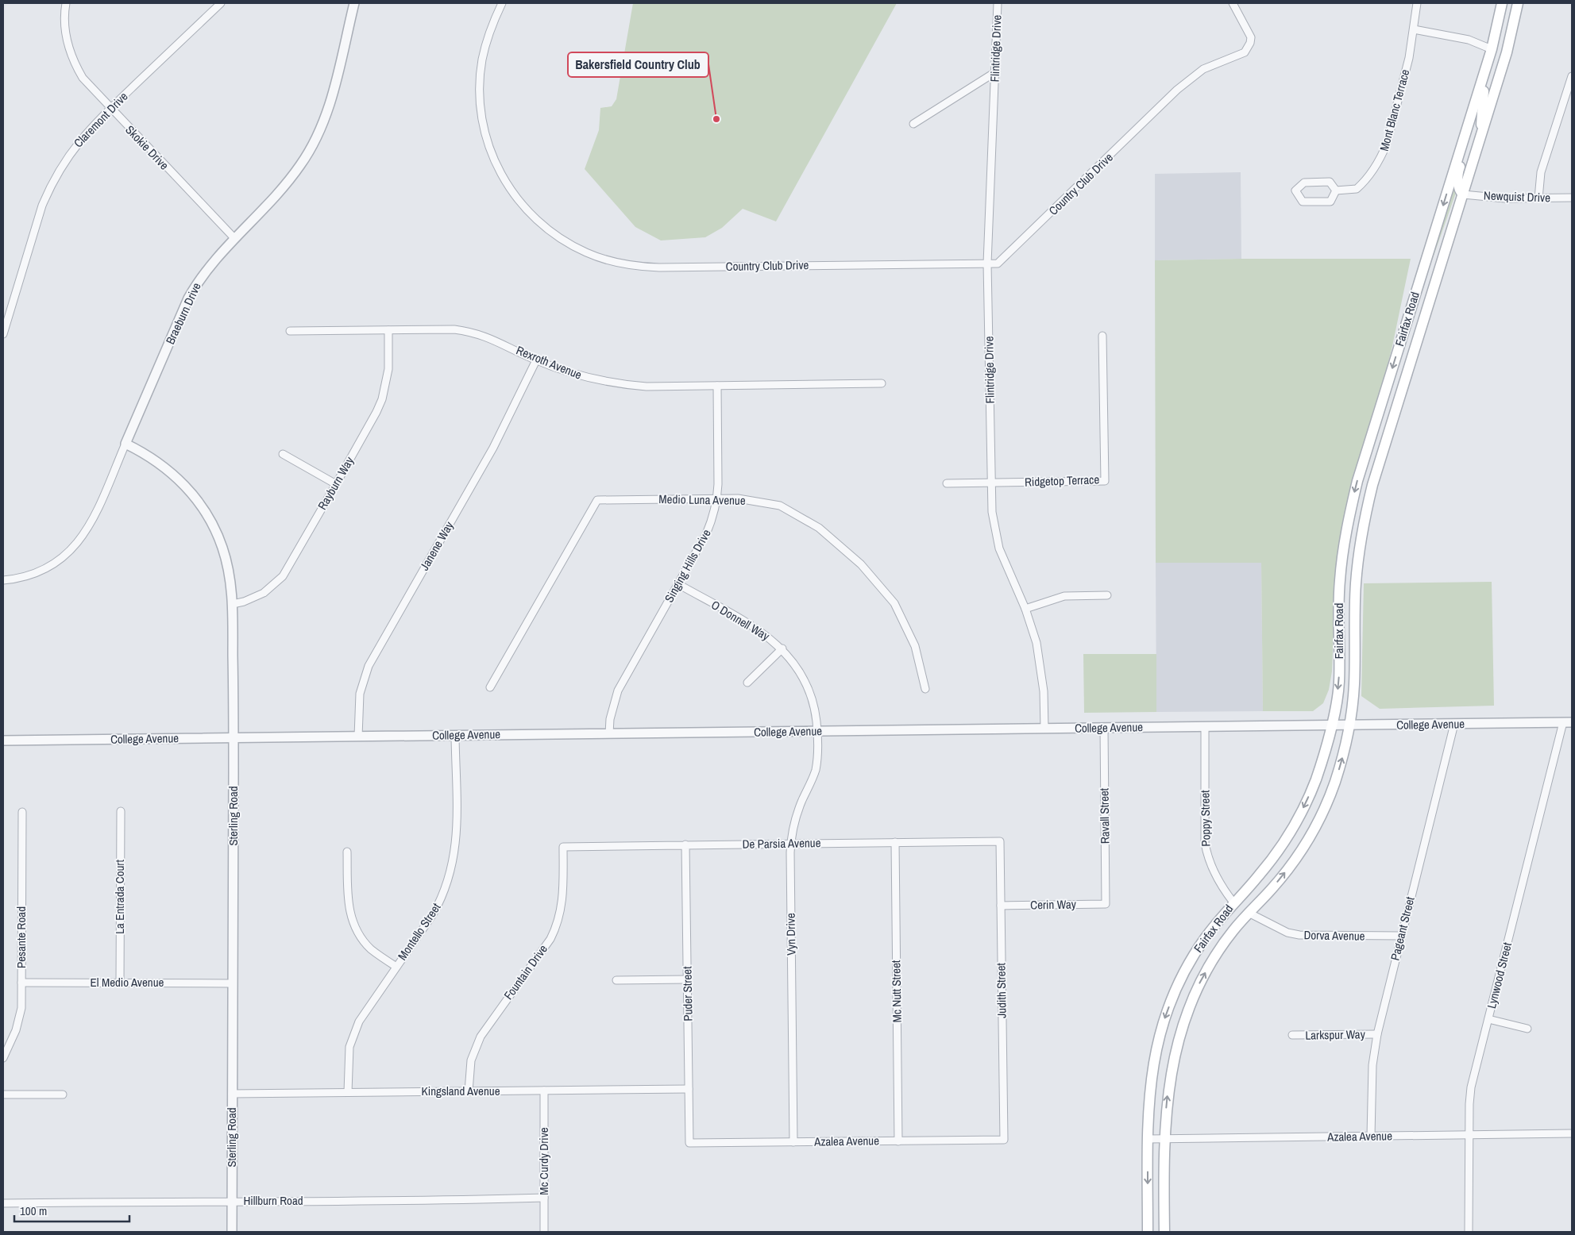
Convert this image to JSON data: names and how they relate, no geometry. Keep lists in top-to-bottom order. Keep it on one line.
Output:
{"streets":{"main road":["Fairfax Road"],"street":["Flintridge Drive","Mont Blanc Terrace","Claremont Drive","Skokie Drive","Country Club Drive","Newquist Drive","Braeburn Drive","Rexroth Avenue","Ridgetop Terrace","Rayburn Way","Medio Luna Avenue","Janene Way","Singing Hills Drive","O Donnell Way","College Avenue","Sterling Road","Ravall Street","Poppy Street","De Parsia Avenue","La Entrada Court","Cerin Way","Pageant Street","Montello Street","Vyn Drive","Dorva Avenue","Pesante Road","Fountain Drive","Lynwood Street","El Medio Avenue","Judith Street","Mc Nutt Street","Puder Street","Larkspur Way","Kingsland Avenue","Azalea Avenue","Mc Curdy Drive","Hillburn Road"]},"crossings":[["Flintridge Drive","Country Club Drive"],["Flintridge Drive","Ridgetop Terrace"],["Flintridge Drive","College Avenue"],["Claremont Drive","Skokie Drive"],["Skokie Drive","Braeburn Drive"],["Newquist Drive","Fairfax Road"],["Braeburn Drive","Sterling Road"],["Fairfax Road","College Avenue"],["Fairfax Road","Poppy Street"],["Fairfax Road","Dorva Avenue"],["Fairfax Road","Azalea Avenue"],["Rexroth Avenue","Rayburn Way"],["Rexroth Avenue","Janene Way"],["Rexroth Avenue","Singing Hills Drive"],["Rayburn Way","Sterling Road"],["Medio Luna Avenue","Singing Hills Drive"],["Janene Way","College Avenue"],["Singing Hills Drive","O Donnell Way"],["Singing Hills Drive","College Avenue"],["O Donnell Way","College Avenue"],["O Donnell Way","Vyn Drive"],["College Avenue","Sterling Road"],["College Avenue","Ravall Street"],["College Avenue","Poppy Street"],["College Avenue","Pageant Street"],["College Avenue","Montello Street"],["College Avenue","Vyn Drive"],["College Avenue","Lynwood Street"],["Sterling Road","El Medio Avenue"],["Sterling Road","Kingsland Avenue"],["Sterling Road","Hillburn Road"],["Ravall Street","Cerin Way"],["De Parsia Avenue","Vyn Drive"],["De Parsia Avenue","Fountain Drive"],["De Parsia Avenue","Judith Street"],["De Parsia Avenue","Mc Nutt Street"],["De Parsia Avenue","Puder Street"],["La Entrada Court","El Medio Avenue"],["Cerin Way","Judith Street"],["Pageant Street","Dorva Avenue"],["Pageant Street","Larkspur Way"],["Pageant Street","Azalea Avenue"],["Montello Street","Kingsland Avenue"],["Vyn Drive","Azalea Avenue"],["Pesante Road","El Medio Avenue"],["Fountain Drive","Kingsland Avenue"],["Lynwood Street","Azalea Avenue"],["Judith Street","Azalea Avenue"],["Mc Nutt Street","Azalea Avenue"],["Puder Street","Kingsland Avenue"],["Puder Street","Azalea Avenue"],["Kingsland Avenue","Mc Curdy Drive"],["Mc Curdy Drive","Hillburn Road"]],"places":["Bakersfield Country Club"],"scale_bar":"100 m"}
